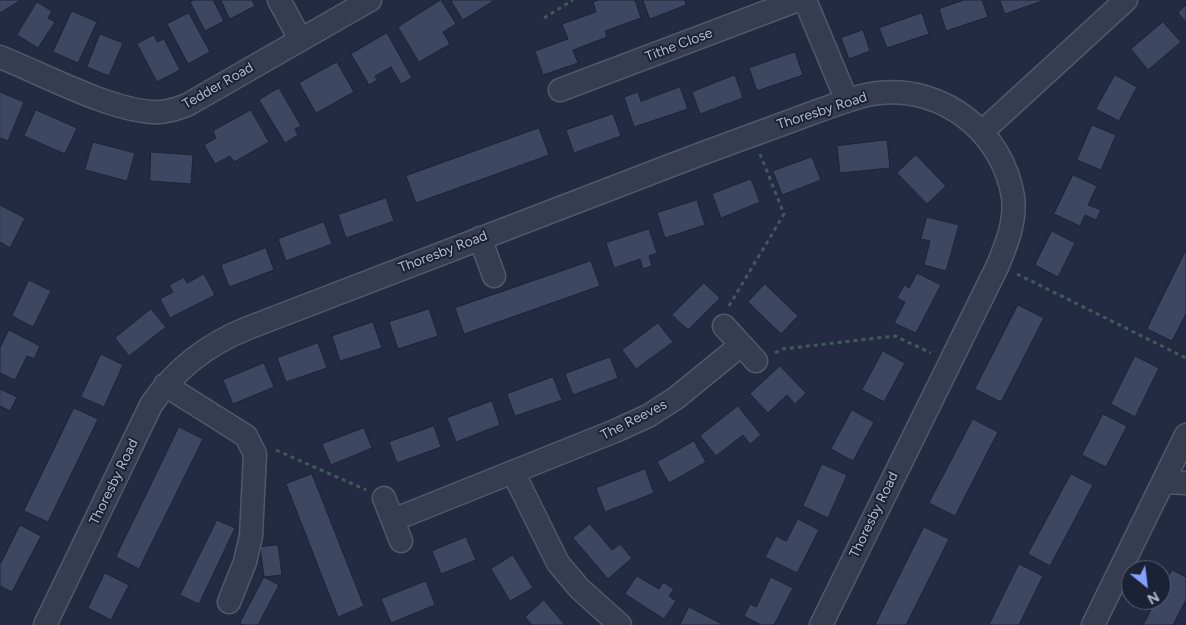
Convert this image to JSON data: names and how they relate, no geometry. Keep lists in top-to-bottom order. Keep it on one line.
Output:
{"streets":{"street":["Tithe Close","Tedder Road","Thoresby Road","The Reeves"]},"north":"bottom right"}
